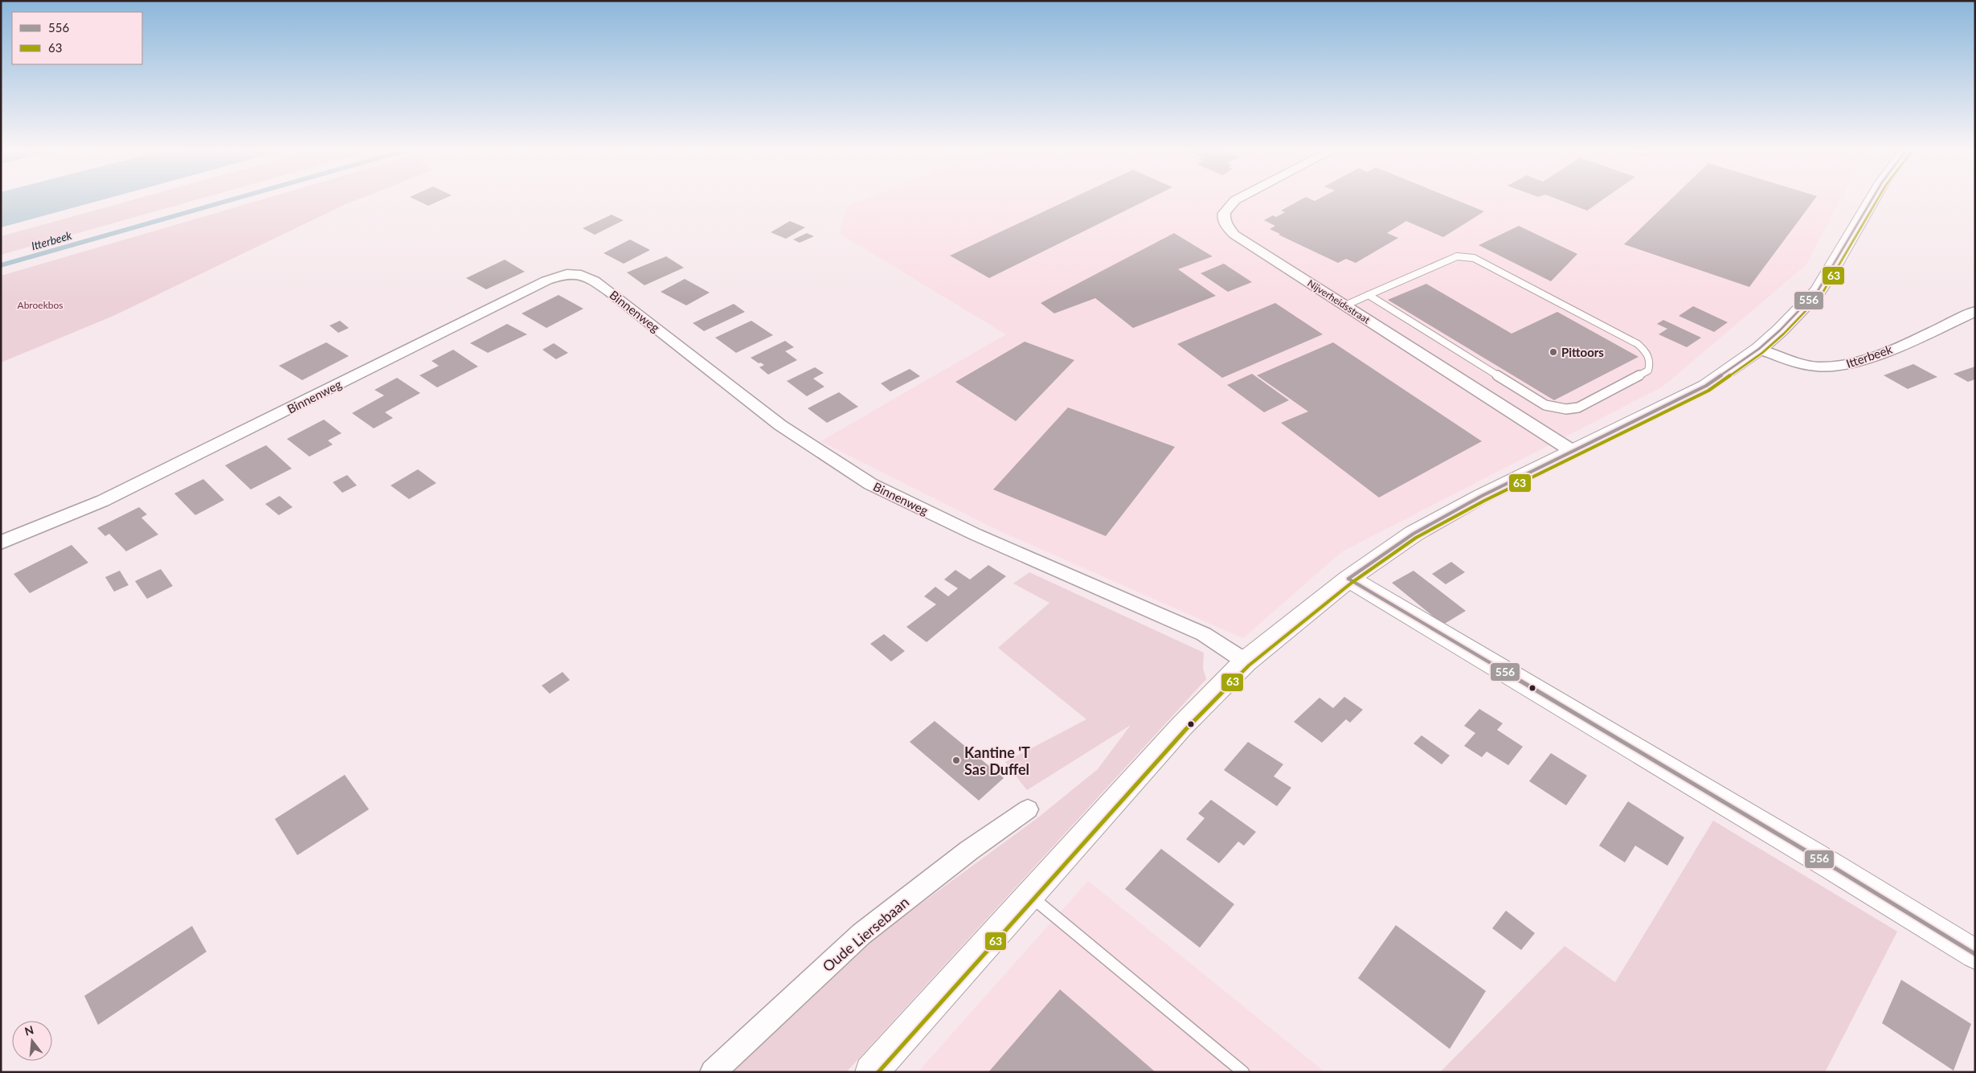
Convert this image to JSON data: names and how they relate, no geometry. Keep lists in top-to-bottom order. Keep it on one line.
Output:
{"streets":{"street":["Nijverheidsstraat","Binnenweg","Itterbeek","Oude Liersebaan"]},"water":["Itterbeek"],"parks":["Abroekbos"],"places":["Pittoors","Kantine 'T Sas Duffel"],"lines":["transit line 556","transit line 63"],"legend":["556","63"],"north":"top"}
